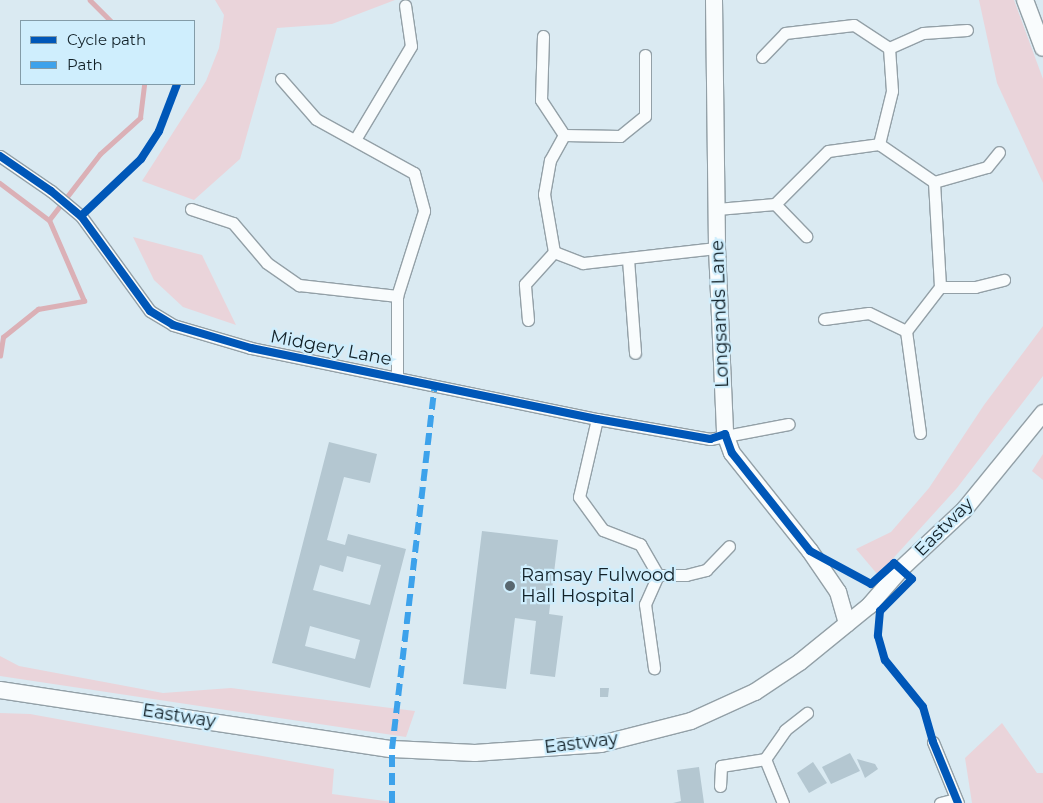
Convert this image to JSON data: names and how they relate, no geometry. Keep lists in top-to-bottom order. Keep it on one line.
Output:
{"streets":{"main road":["Longsands Lane","Eastway"],"street":["Midgery Lane"]},"crossings":[["Longsands Lane","Midgery Lane"],["Longsands Lane","Eastway"]],"places":["Ramsay Fulwood Hall Hospital"],"legend":["Cycle path","Path"]}
